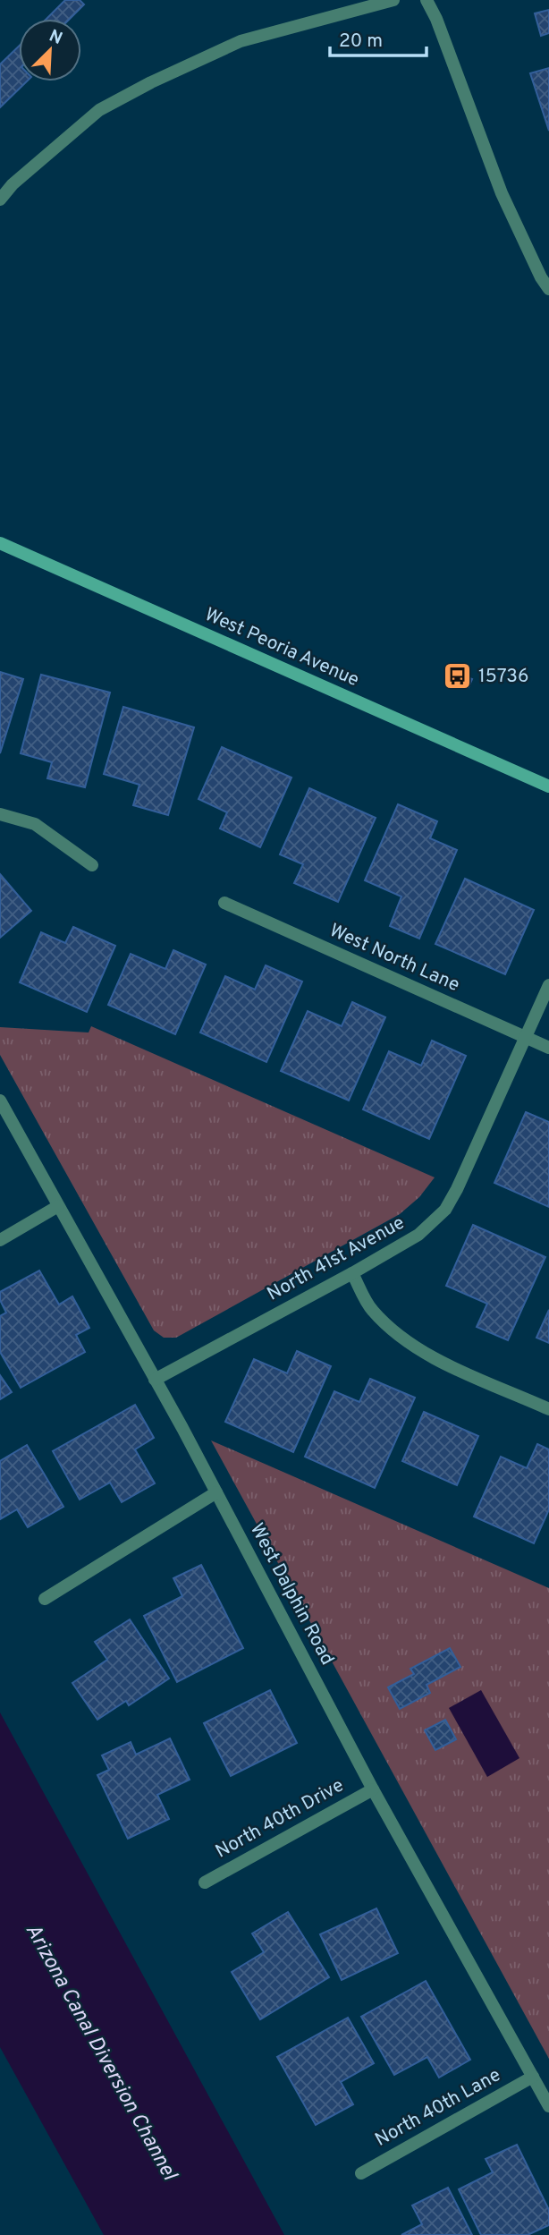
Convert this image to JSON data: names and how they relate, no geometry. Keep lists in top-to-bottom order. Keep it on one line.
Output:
{"streets":{"main road":["West Peoria Avenue"],"street":["West North Lane","North 41st Avenue","West Dalphin Road","North 40th Drive","North 40th Lane"]},"crossings":[["West North Lane","North 41st Avenue"],["North 41st Avenue","West Dalphin Road"],["West Dalphin Road","North 40th Drive"],["West Dalphin Road","North 40th Lane"]],"water":["Arizona Canal Diversion Channel"],"places":{"bus stop":["15736"]},"scale_bar":"20 m","north":"top right"}
